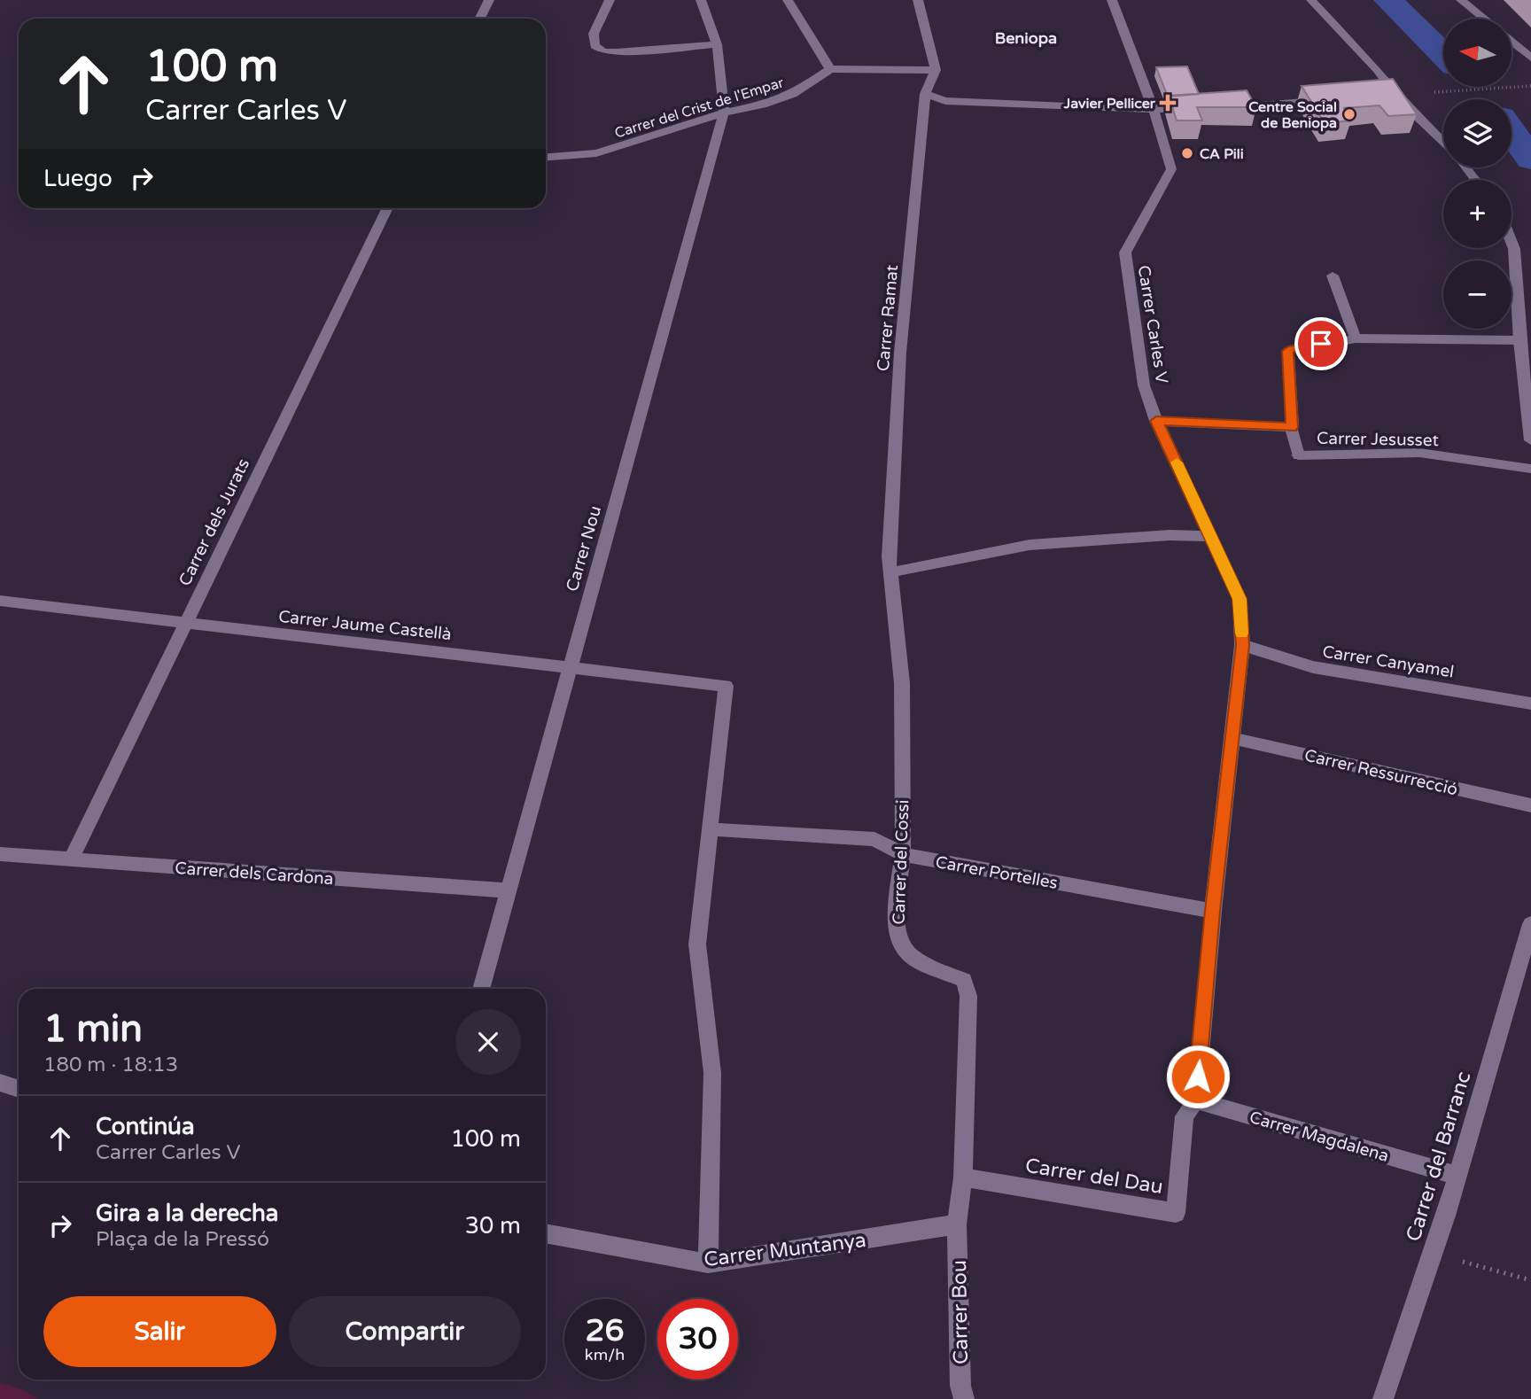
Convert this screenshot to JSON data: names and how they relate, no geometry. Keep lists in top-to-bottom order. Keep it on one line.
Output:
{"streets":{"street":["Carrer del Crist de l'Empar","Carrer Ramat","Carrer Carles V","Carrer Jesusset","Carrer dels Jurats","Carrer Nou","Carrer Jaume Castellà","Carrer Canyamel","Carrer Ressurrecció","Carrer del Cossi","Carrer Portelles","Carrer dels Cardona","Carrer Magdalena","Carrer del Barranc","Carrer del Dau","Carrer Muntanya","Carrer Bou"]},"crossings":[["Carrer del Crist de l'Empar","Carrer Nou"],["Carrer Ramat","Carrer del Cossi"],["Carrer dels Jurats","Carrer Jaume Castellà"],["Carrer dels Jurats","Carrer dels Cardona"],["Carrer Nou","Carrer Jaume Castellà"],["Carrer Nou","Carrer dels Cardona"],["Carrer Jaume Castellà","Carrer Portelles"],["Carrer del Cossi","Carrer Portelles"],["Carrer del Cossi","Carrer del Dau"],["Carrer del Cossi","Carrer Muntanya"],["Carrer del Cossi","Carrer Bou"],["Carrer Magdalena","Carrer del Barranc"],["Carrer Magdalena","Carrer del Dau"],["Carrer Muntanya","Carrer Bou"]],"districts":["Beniopa"],"places":{"health":["Javier Pellicer"],"other":["Centre Social de Beniopa","CA Pili"]},"north":"left","page":{"map_buttons":["+","−"],"turn":["100 m","Carrer Carles V"],"then":"Luego","heading":["1 min","180 m · 18:13"],"list":[{"name":"Continúa","note":"Carrer Carles V","value":"100 m"},{"name":"Gira a la derecha","note":"Plaça de la Pressó","value":"30 m"}],"buttons":["Salir","Compartir"],"speed":"26 km/h","limit":"30"}}
